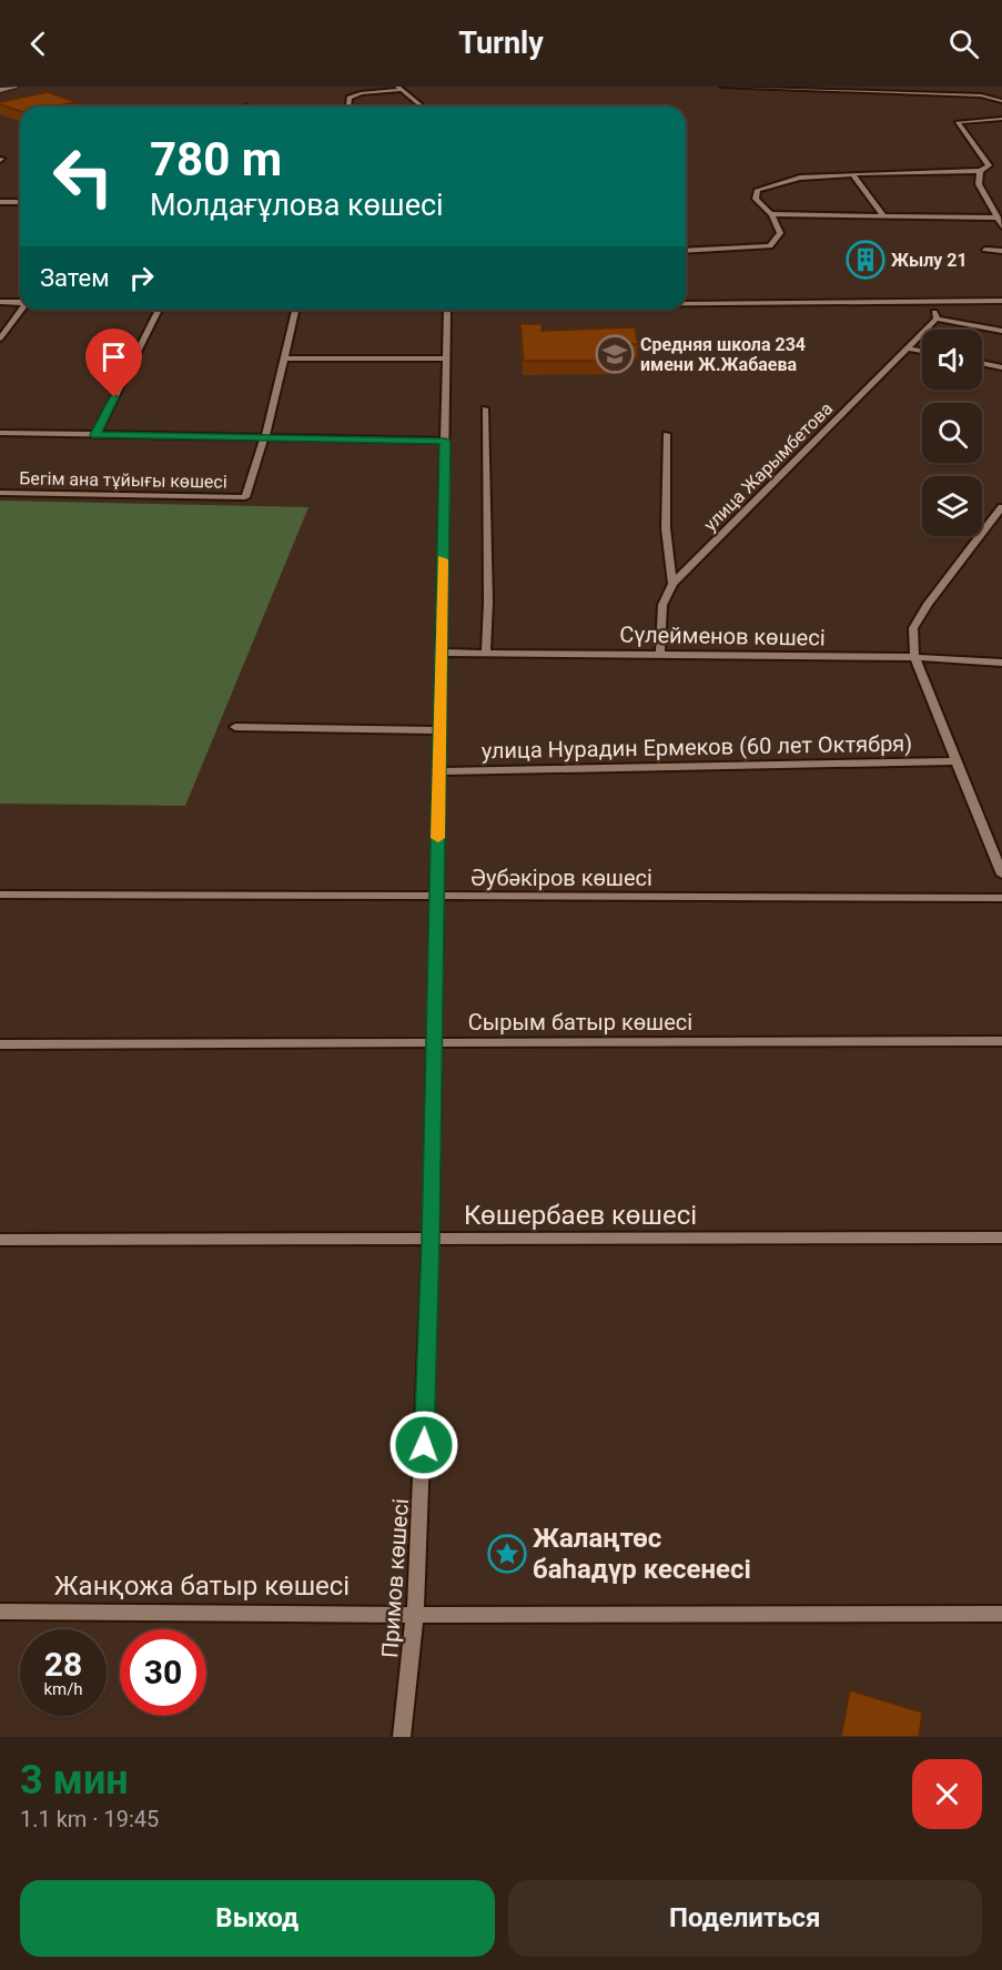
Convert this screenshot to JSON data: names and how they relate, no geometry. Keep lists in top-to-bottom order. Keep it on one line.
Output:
{"streets":{"street":["улица Жарымбетова","Бегім ана тұйығы көшесі","Сүлейменов көшесі","улица Нурадин Ермеков (60 лет Октября)","Әубәкіров көшесі","Сырым батыр көшесі","Көшербаев көшесі","Примов көшесі","Жанқожа батыр көшесі"]},"crossings":[["улица Жарымбетова","Сүлейменов көшесі"],["Сүлейменов көшесі","Примов көшесі"],["улица Нурадин Ермеков (60 лет Октября)","Примов көшесі"],["Әубәкіров көшесі","Примов көшесі"],["Сырым батыр көшесі","Примов көшесі"],["Көшербаев көшесі","Примов көшесі"],["Примов көшесі","Жанқожа батыр көшесі"]],"places":{"building":["Жылу 21"],"school or university":["Средняя школа 234 имени Ж.Жабаева"],"place":["Жалаңтөс баһадүр кесенесі"]},"page":{"header":"Turnly","turn":["780 m","Молдағұлова көшесі"],"then":"Затем","speed":"28 km/h","limit":"30","heading":["3 мин","1.1 km · 19:45"],"buttons":["Выход","Поделиться"]}}
